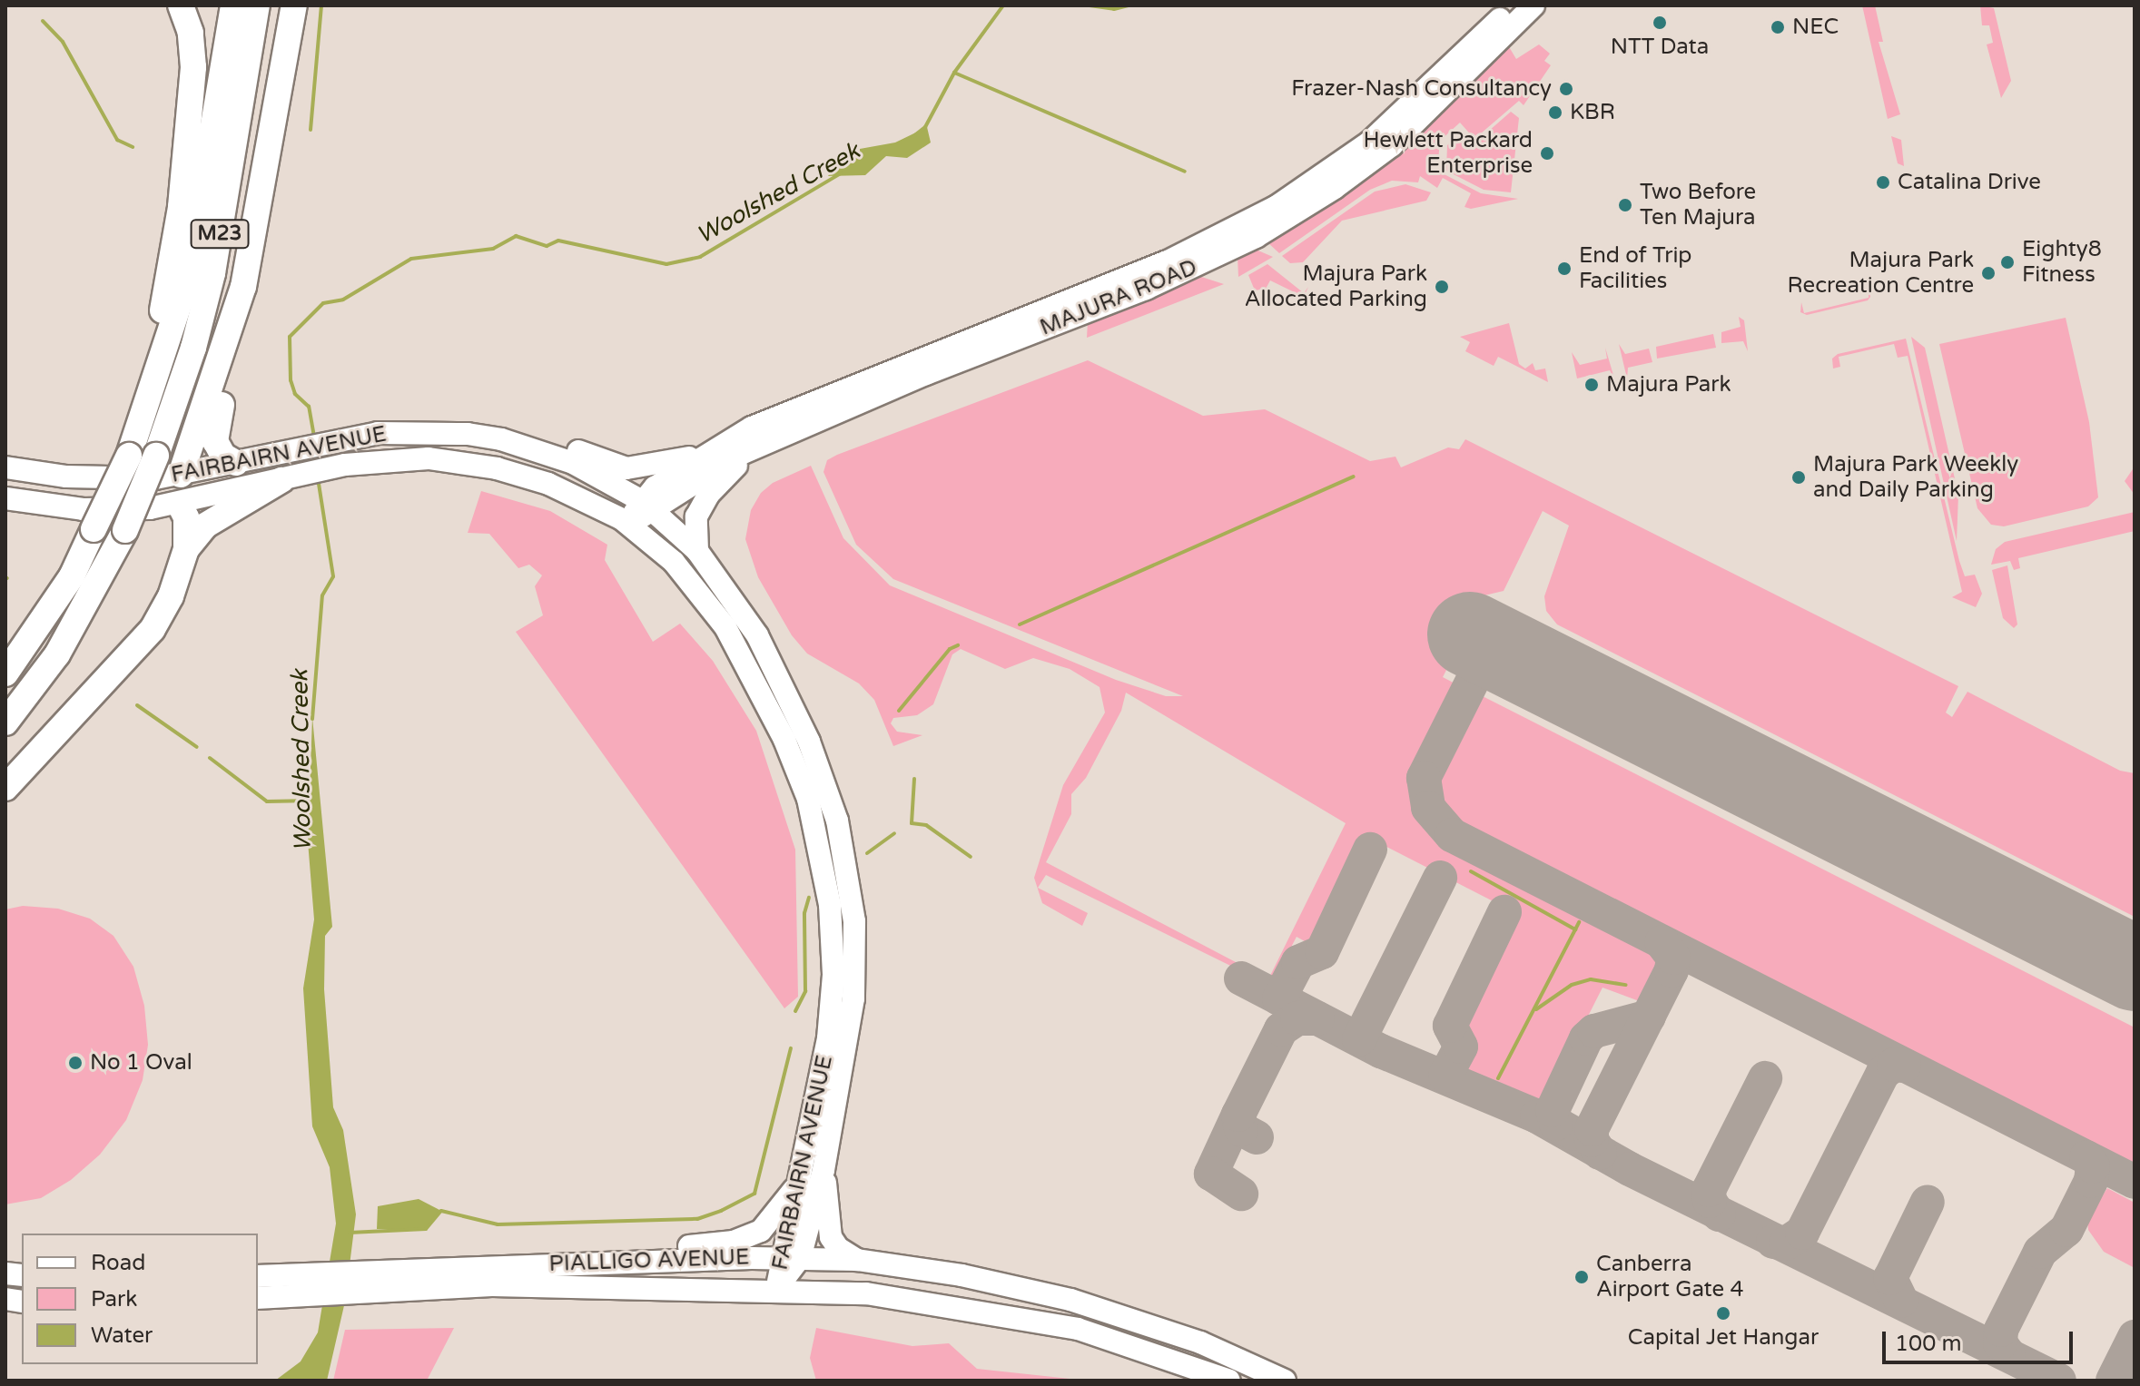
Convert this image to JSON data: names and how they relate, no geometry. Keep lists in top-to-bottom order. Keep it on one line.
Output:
{"streets":{"highway":["M23"],"main road":["MAJURA ROAD","FAIRBAIRN AVENUE","PIALLIGO AVENUE"]},"crossings":[["M23","FAIRBAIRN AVENUE"],["MAJURA ROAD","FAIRBAIRN AVENUE"],["FAIRBAIRN AVENUE","PIALLIGO AVENUE"]],"water":["Woolshed Creek"],"places":["NTT Data","NEC","Frazer-Nash Consultancy","KBR","Hewlett Packard Enterprise","Catalina Drive","Two Before Ten Majura","Eighty8 Fitness","End of Trip Facilities","Majura Park Recreation Centre","Majura Park Allocated Parking","Majura Park","Majura Park Weekly and Daily Parking","No 1 Oval","Canberra Airport Gate 4","Capital Jet Hangar"],"legend":["Road","Park","Water"],"scale_bar":"100 m"}
